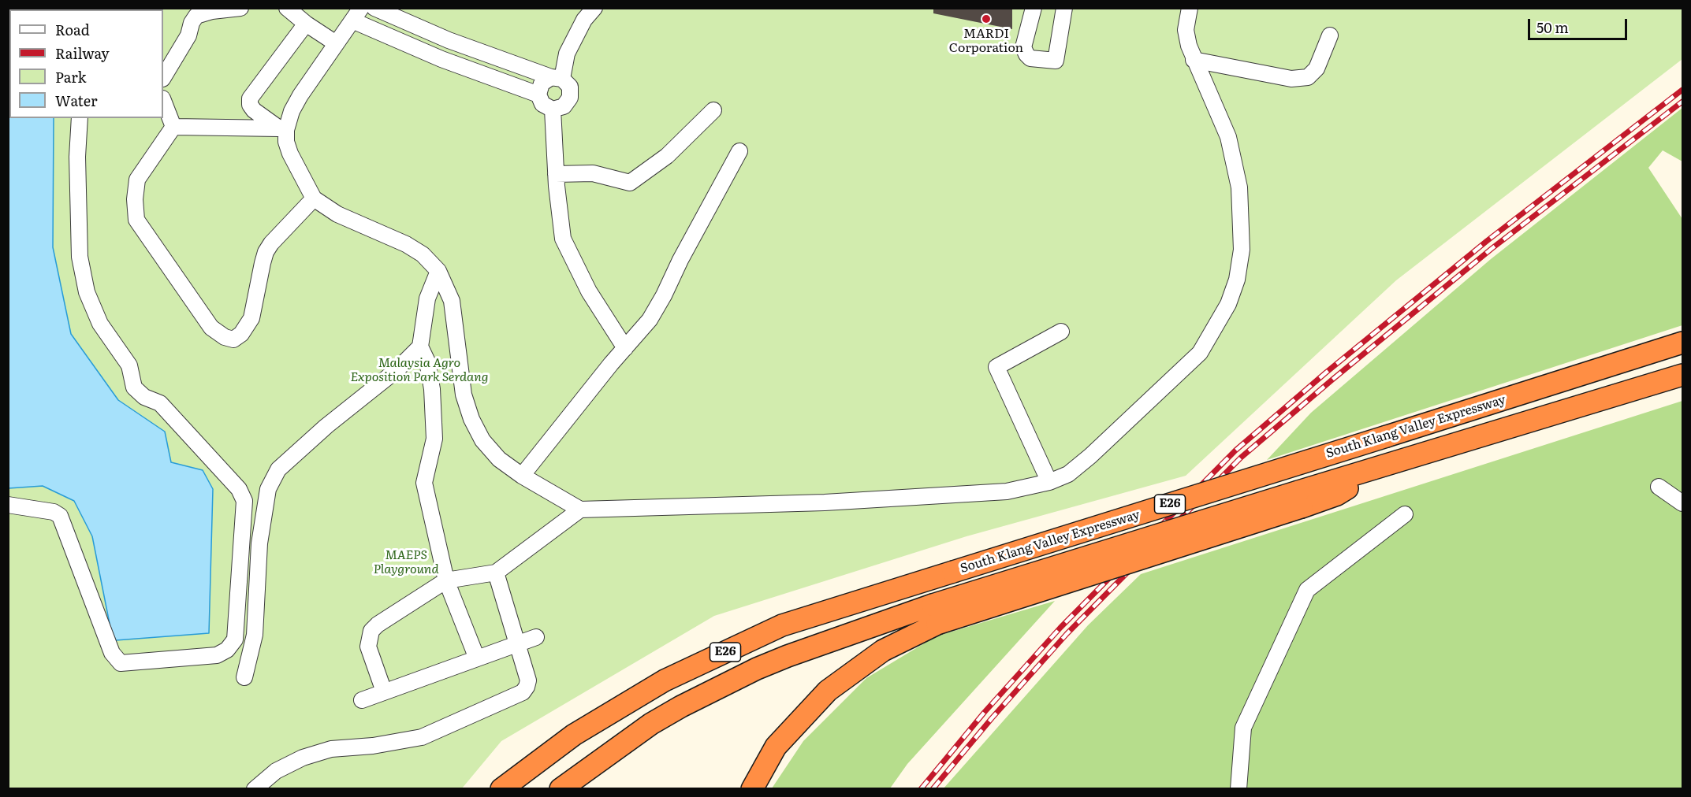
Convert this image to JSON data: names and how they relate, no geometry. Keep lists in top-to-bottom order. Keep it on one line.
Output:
{"streets":{"highway":["South Klang Valley Expressway","E26"]},"parks":["Malaysia Agro Exposition Park Serdang","MAEPS Playground"],"places":["MARDI Corporation"],"legend":["Road","Railway","Park","Water"],"scale_bar":"50 m"}
